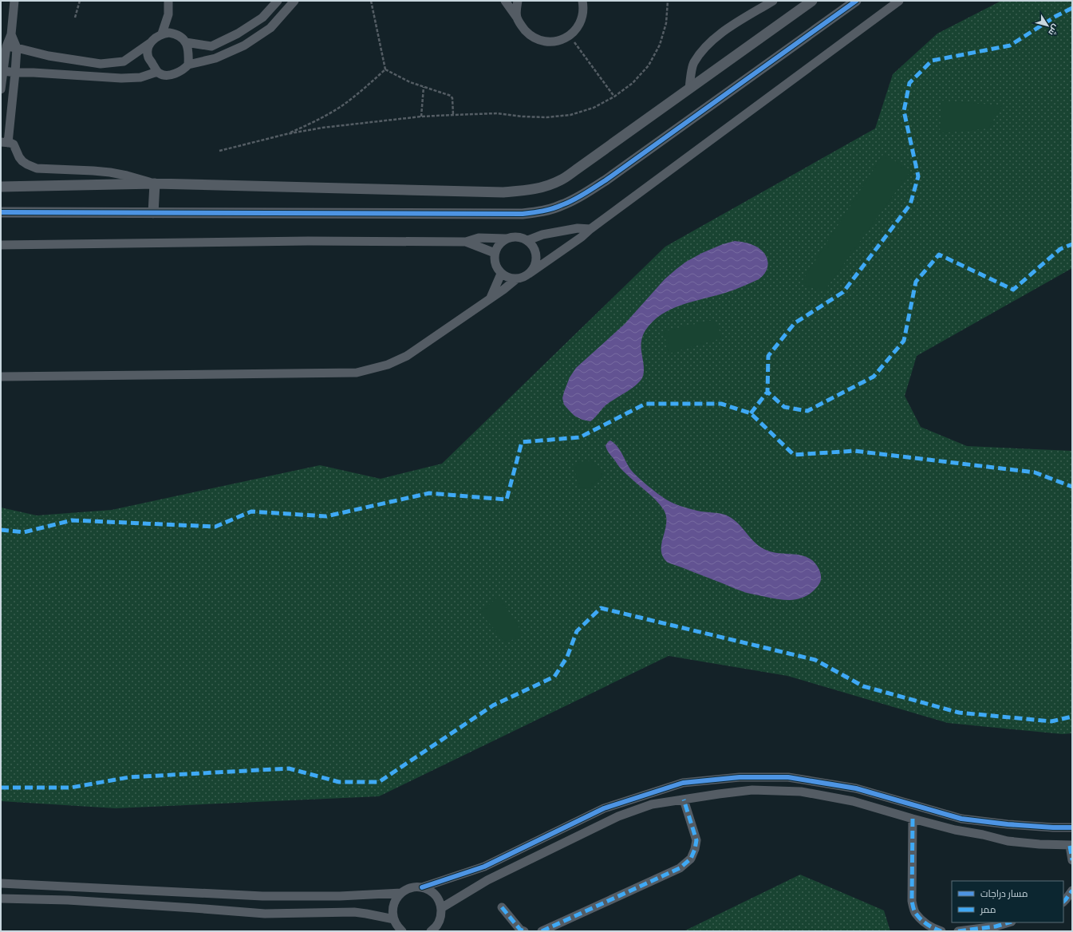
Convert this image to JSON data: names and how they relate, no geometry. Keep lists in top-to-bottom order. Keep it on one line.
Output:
{"legend":["مسار دراجات","ممر"],"north":"bottom right"}
